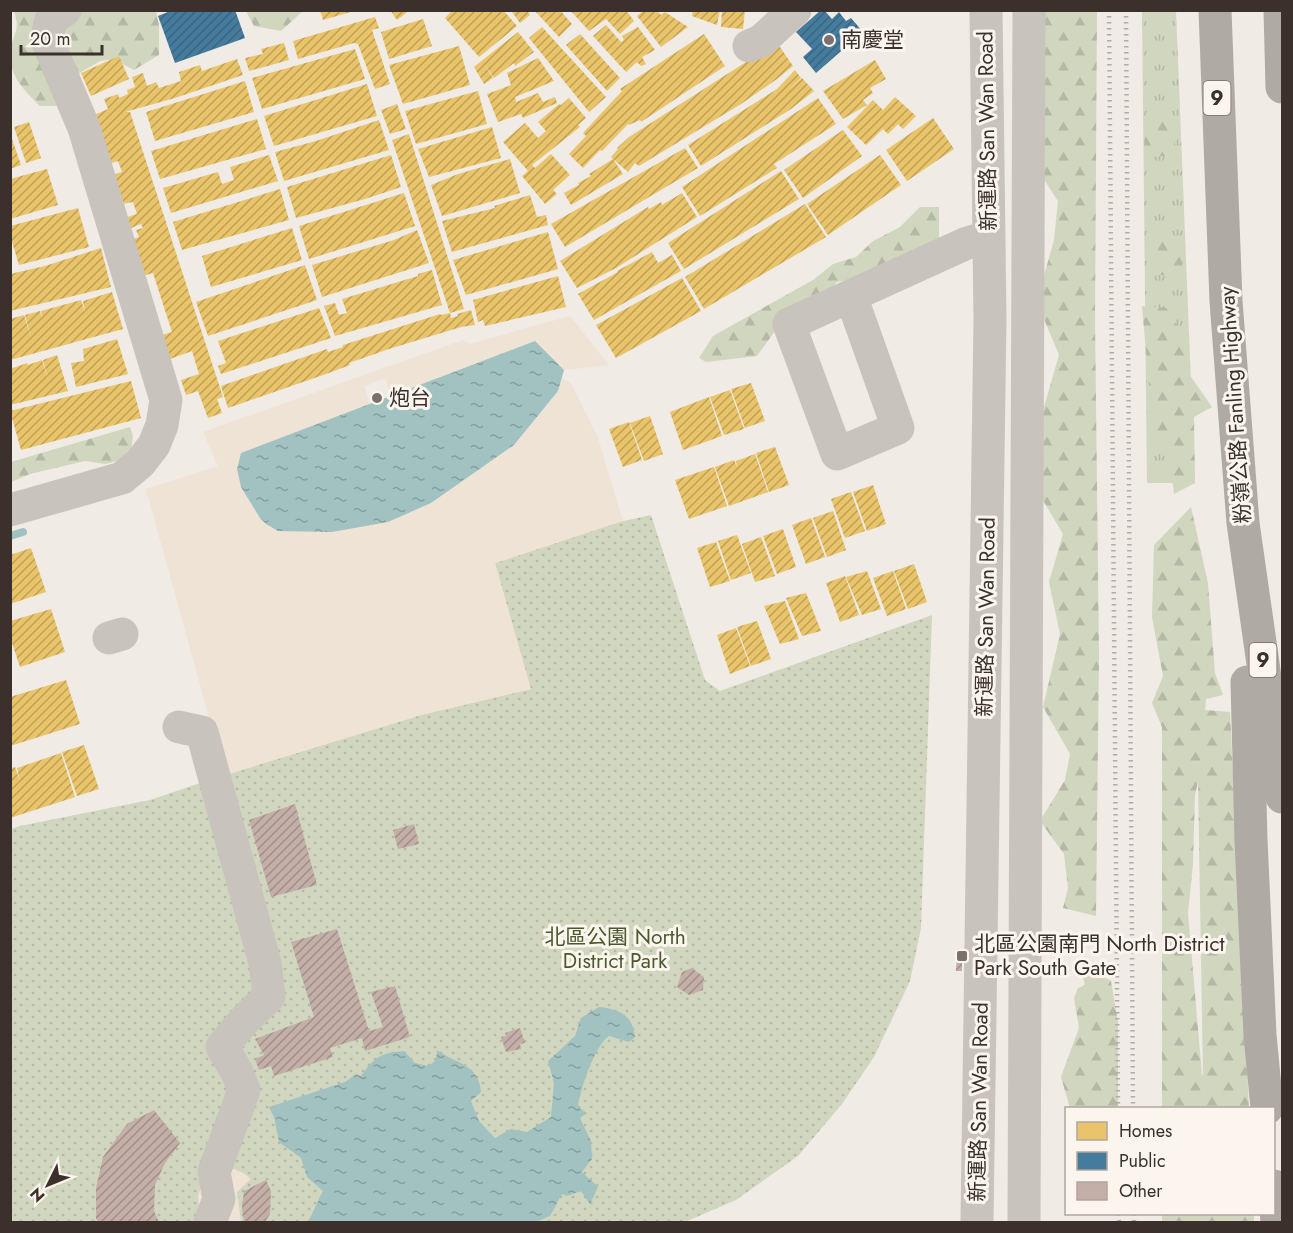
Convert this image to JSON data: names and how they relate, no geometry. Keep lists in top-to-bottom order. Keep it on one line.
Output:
{"streets":{"highway":["9","粉嶺公路 Fanling Highway"],"street":["新運路 San Wan Road"]},"parks":["北區公園 North District Park"],"places":{"other":["南慶堂","炮台"],"transit":["北區公園南門 North District Park South Gate"]},"legend":["Homes","Public","Other"],"scale_bar":"20 m","north":"bottom left"}
